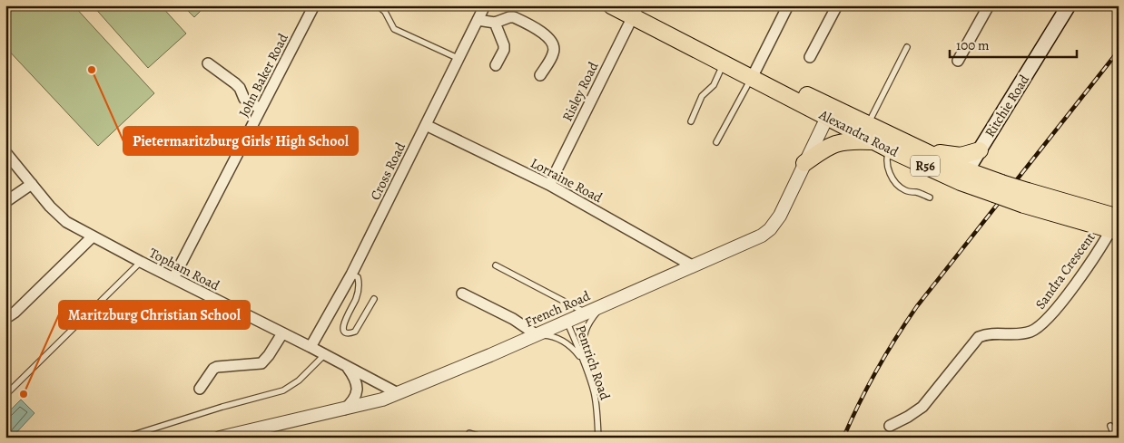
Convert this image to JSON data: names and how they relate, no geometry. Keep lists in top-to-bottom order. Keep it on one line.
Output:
{"streets":{"main road":["Ritchie Road","Alexandra Road","R56"],"street":["John Baker Road","Risley Road","Cross Road","Lorraine Road","Topham Road","Sandra Crescent","French Road"],"lane":["Pentrich Road"]},"crossings":[["John Baker Road","Topham Road"],["Risley Road","Alexandra Road"],["Risley Road","Lorraine Road"],["Ritchie Road","Alexandra Road"],["Alexandra Road","Sandra Crescent"],["Alexandra Road","French Road"],["Cross Road","Lorraine Road"],["Cross Road","Topham Road"],["Lorraine Road","French Road"],["Topham Road","French Road"],["French Road","Pentrich Road"]],"places":["Pietermaritzburg Girls' High School","Maritzburg Christian School"],"scale_bar":"100 m"}
